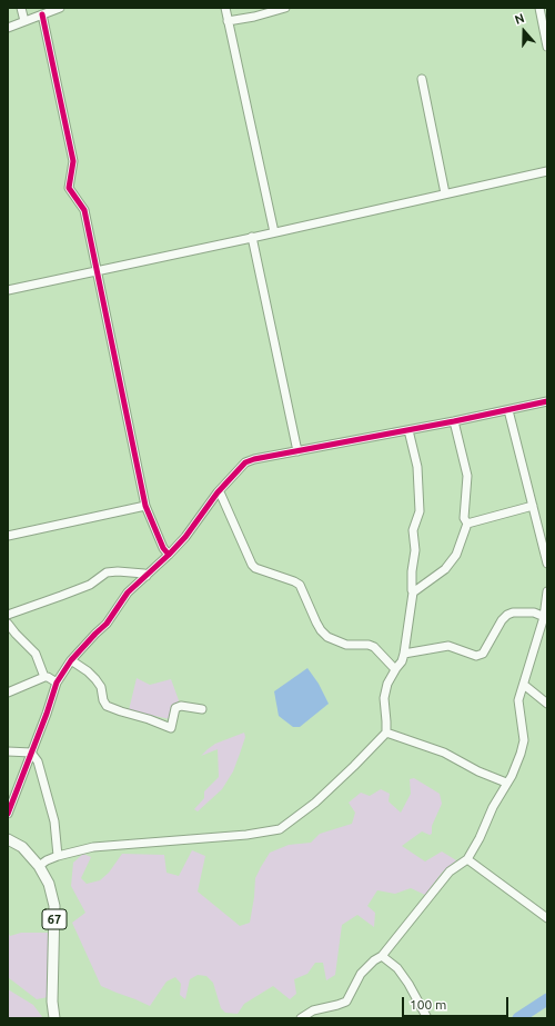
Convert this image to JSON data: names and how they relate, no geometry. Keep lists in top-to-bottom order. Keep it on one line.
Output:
{"streets":{"main road":["67"]},"scale_bar":"100 m","north":"top"}
